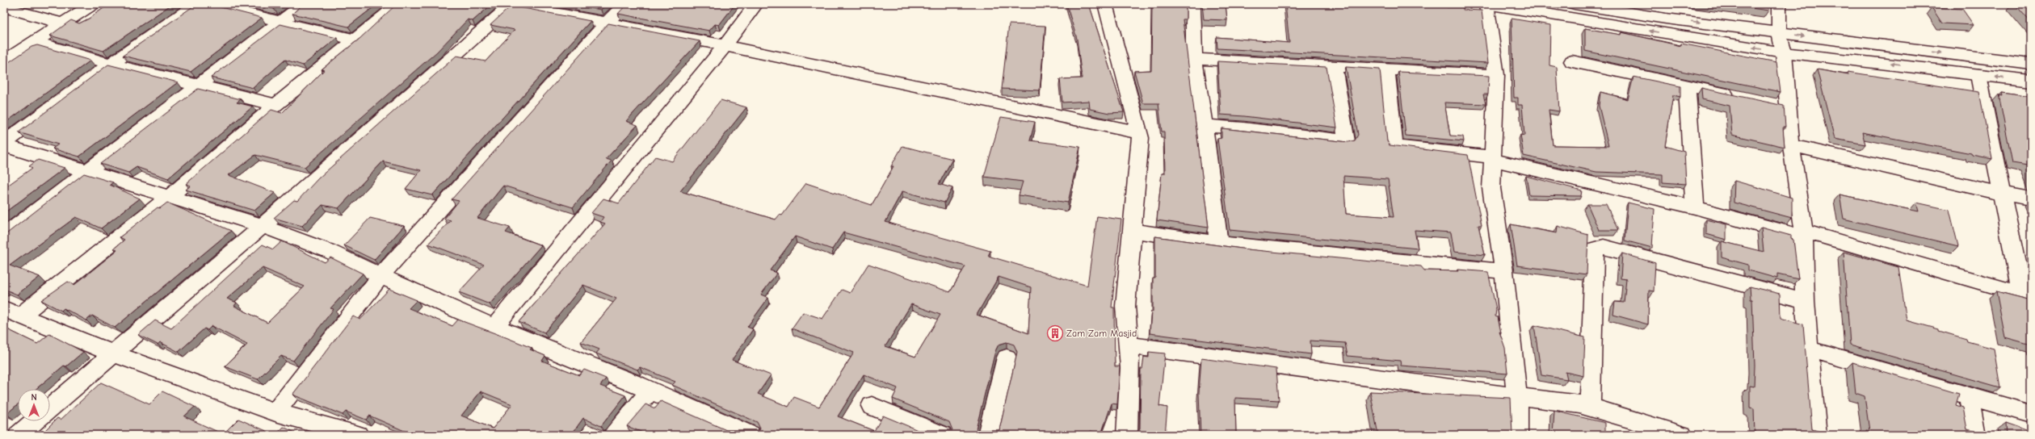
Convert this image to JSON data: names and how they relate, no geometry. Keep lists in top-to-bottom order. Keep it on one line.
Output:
{"places":{"building":["Zam Zam Masjid"]},"north":"top"}
